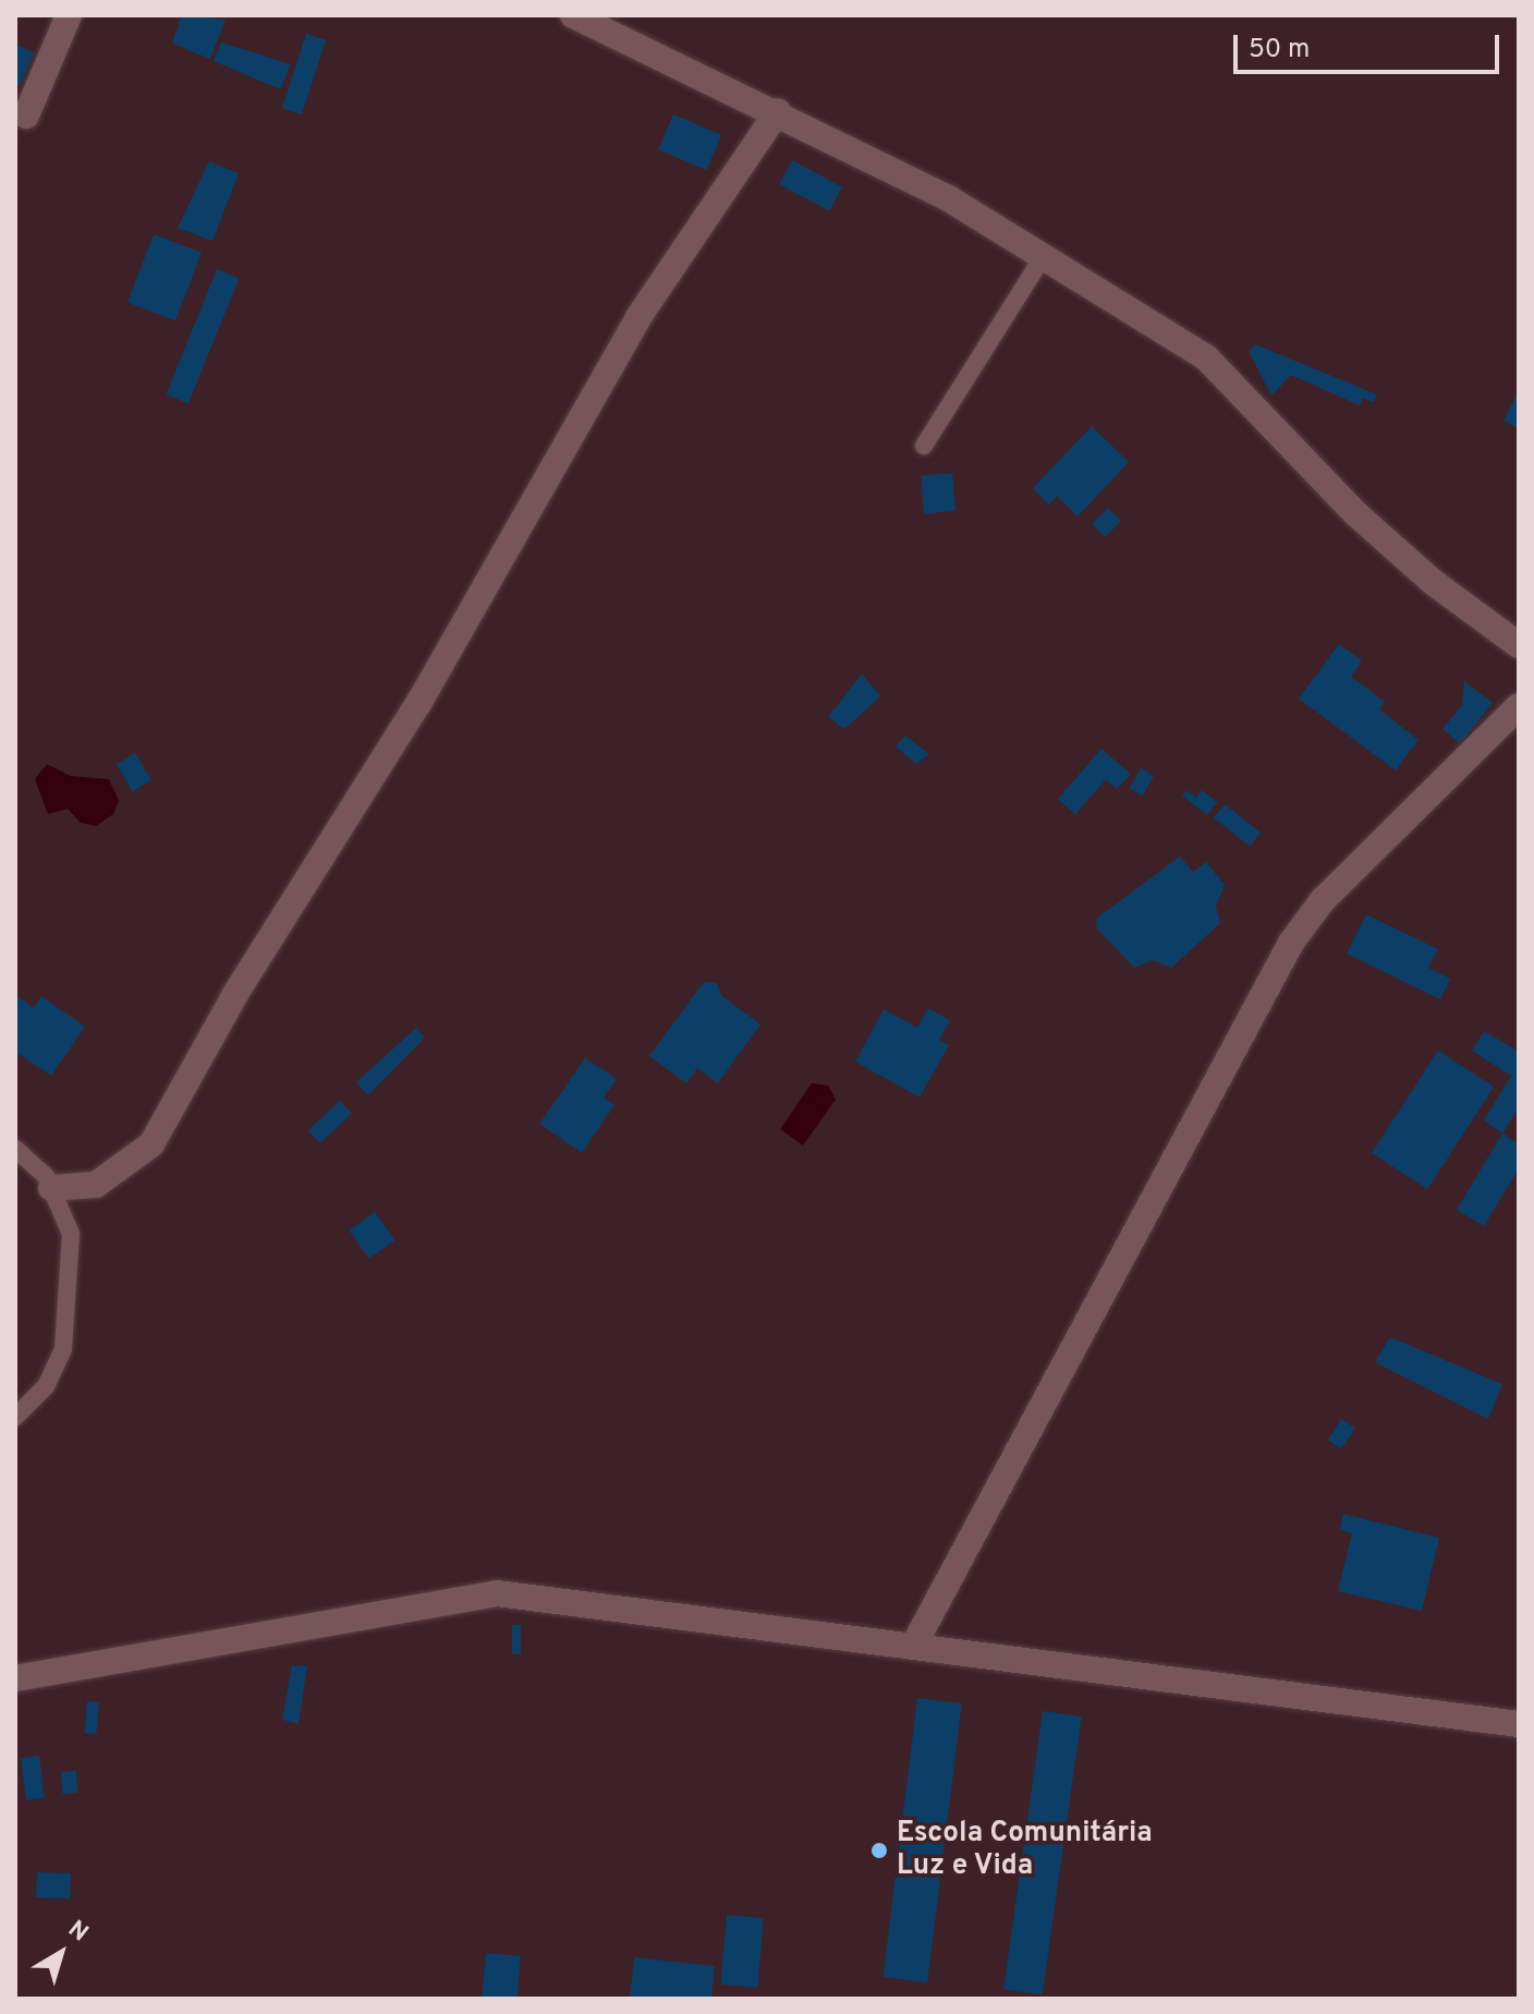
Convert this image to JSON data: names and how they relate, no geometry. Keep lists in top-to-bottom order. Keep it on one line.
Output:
{"places":["Escola Comunitária Luz e Vida"],"scale_bar":"50 m","north":"top right"}
